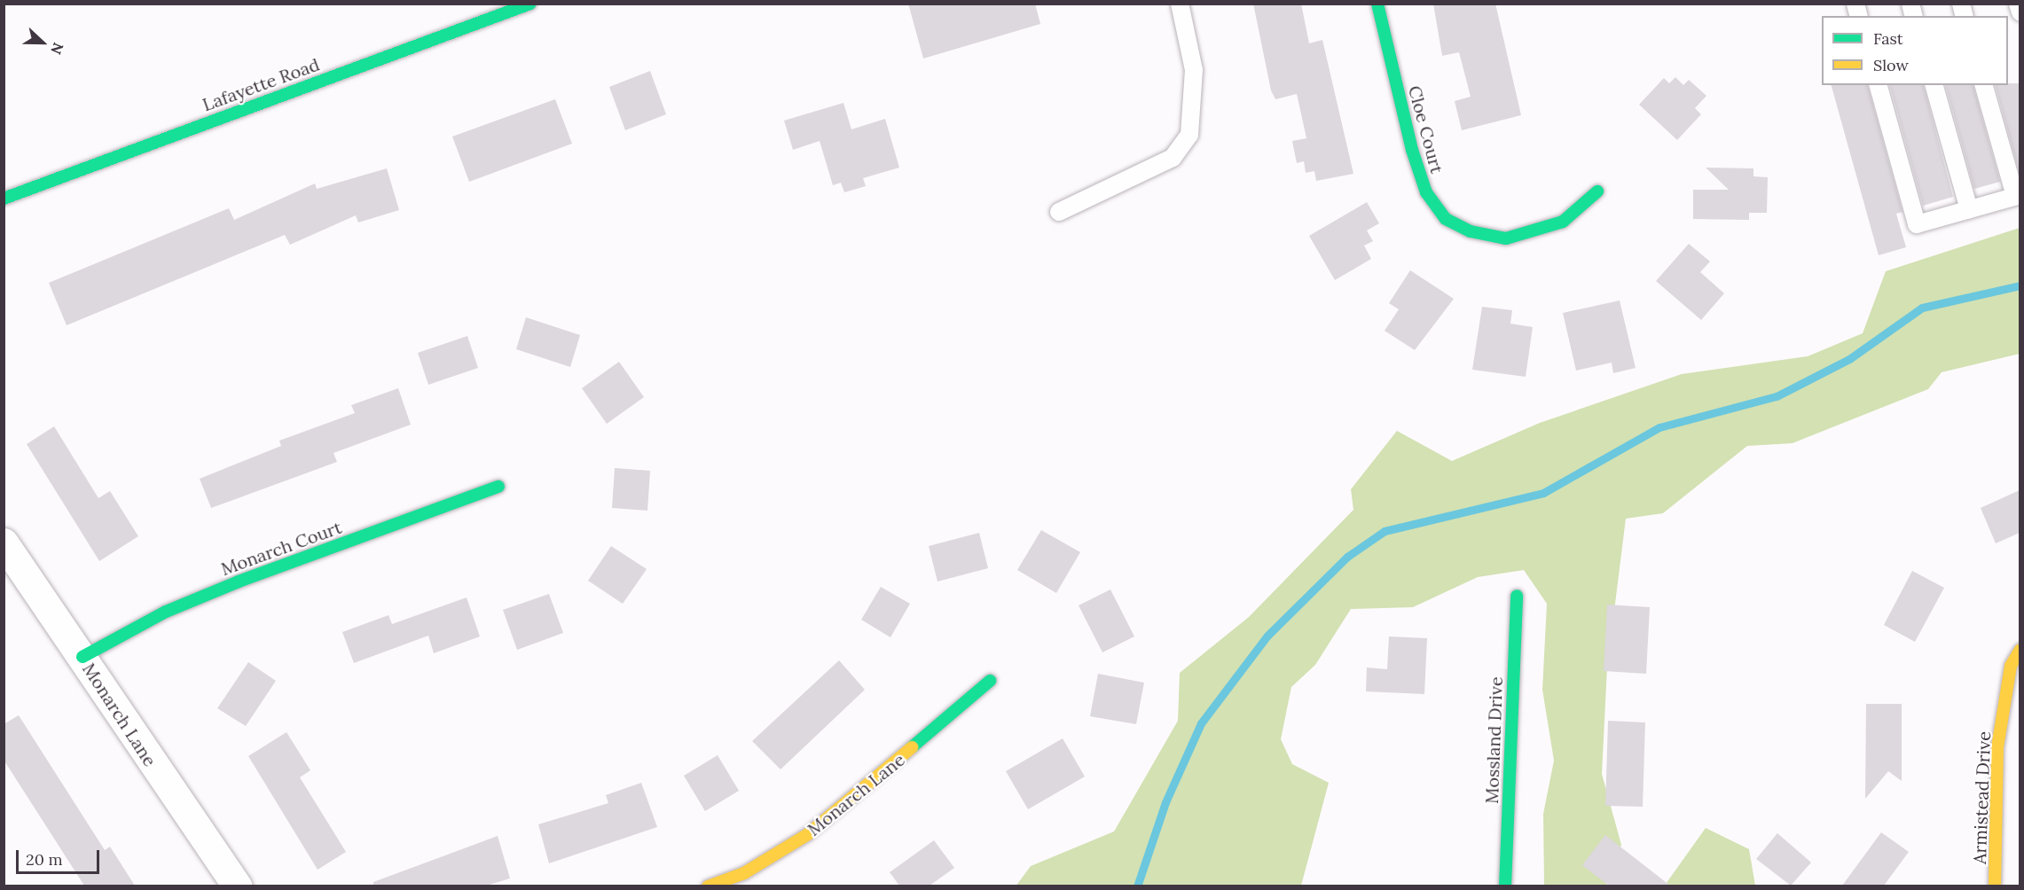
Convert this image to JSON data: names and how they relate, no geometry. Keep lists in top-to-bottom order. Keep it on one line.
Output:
{"streets":{"street":["Lafayette Road","Cloe Court","Monarch Court","Monarch Lane","Mossland Drive","Armistead Drive"]},"crossings":[["Monarch Court","Monarch Lane"]],"legend":["Fast","Slow"],"scale_bar":"20 m","north":"right"}
